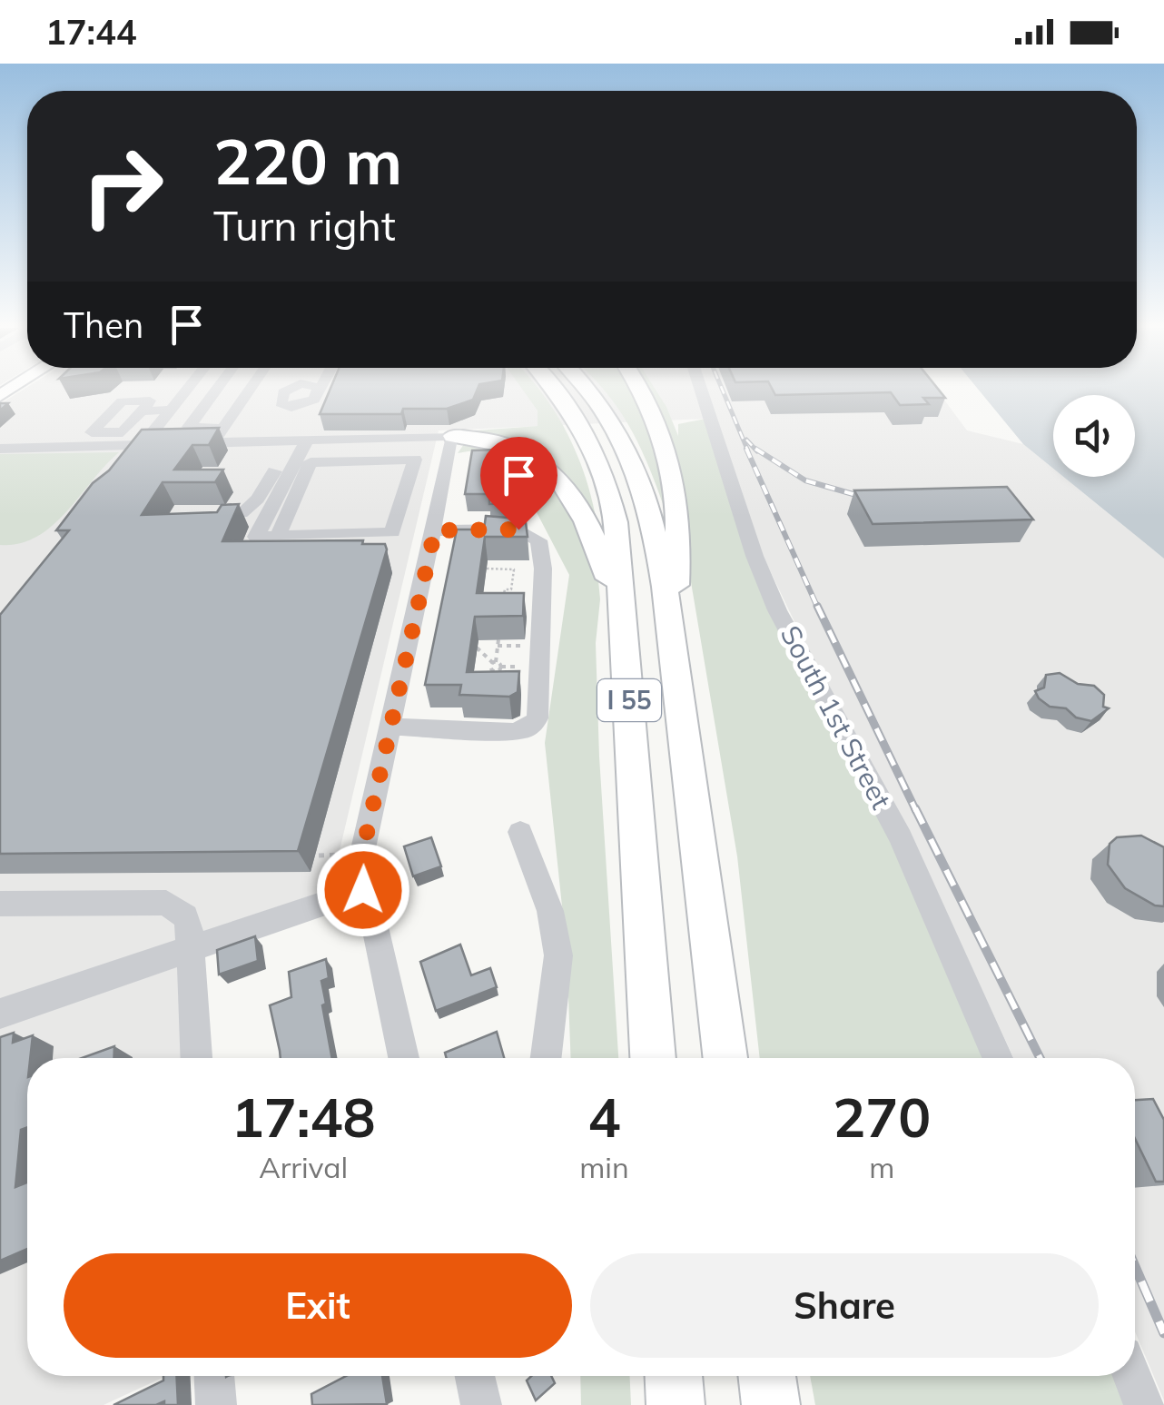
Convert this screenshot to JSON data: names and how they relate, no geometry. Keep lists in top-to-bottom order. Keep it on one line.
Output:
{"streets":{"highway":["I 55"],"street":["South 1st Street"]},"page":{"status":"17:44","turn":["220 m","Turn right"],"then":"Then","eta":["17:48","Arrival","4","min","270","m"],"buttons":["Exit","Share"]}}
